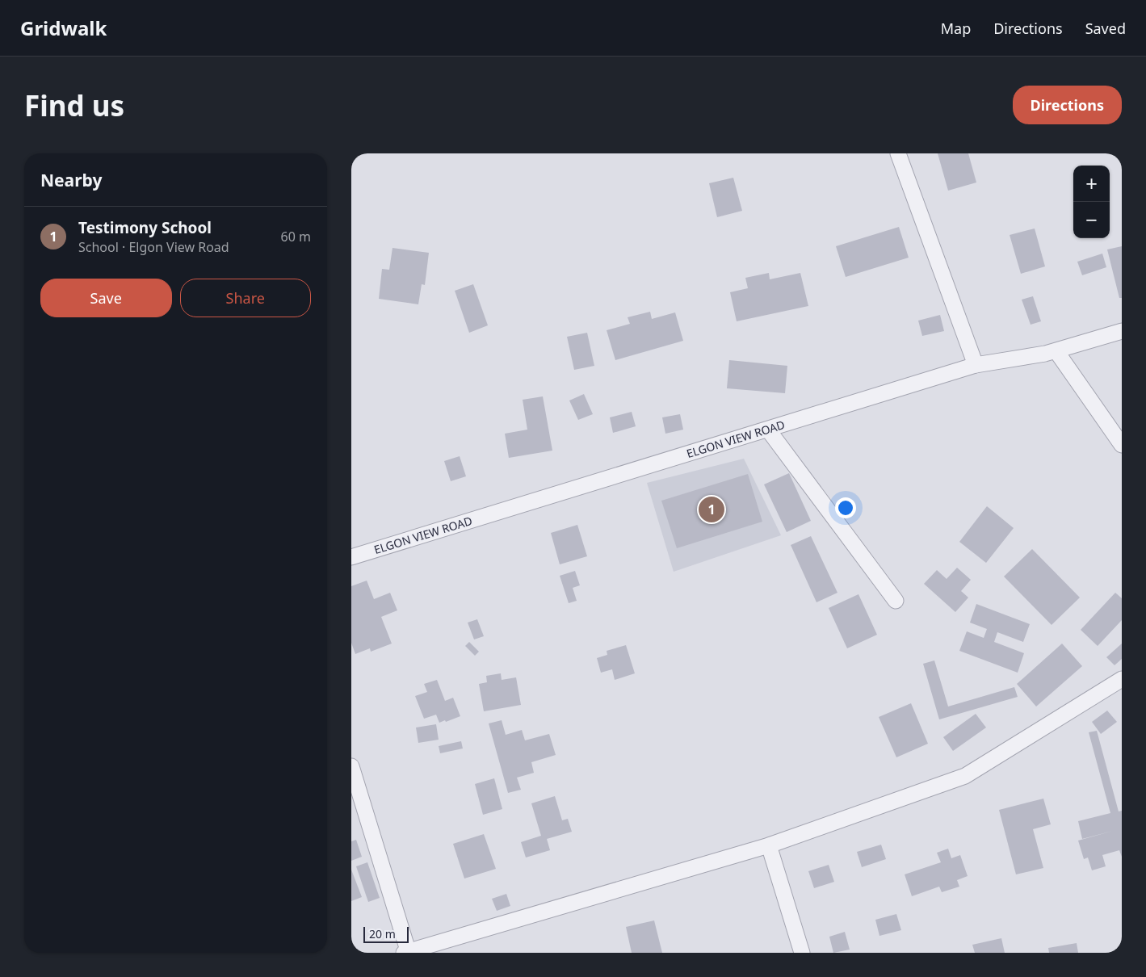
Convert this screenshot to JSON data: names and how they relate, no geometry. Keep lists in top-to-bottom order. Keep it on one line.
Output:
{"streets":{"street":["ELGON VIEW ROAD"]},"scale_bar":"20 m","page":{"header":"Gridwalk","nav":["Map","Directions","Saved"],"buttons":["Directions",["Save","Share"]],"title":"Find us","heading":"Nearby","map_buttons":["+","−"],"list":[{"mark":"1","name":"Testimony School","note":"School · Elgon View Road","value":"60 m"}],"pins":"1","scale":"20 m"}}
